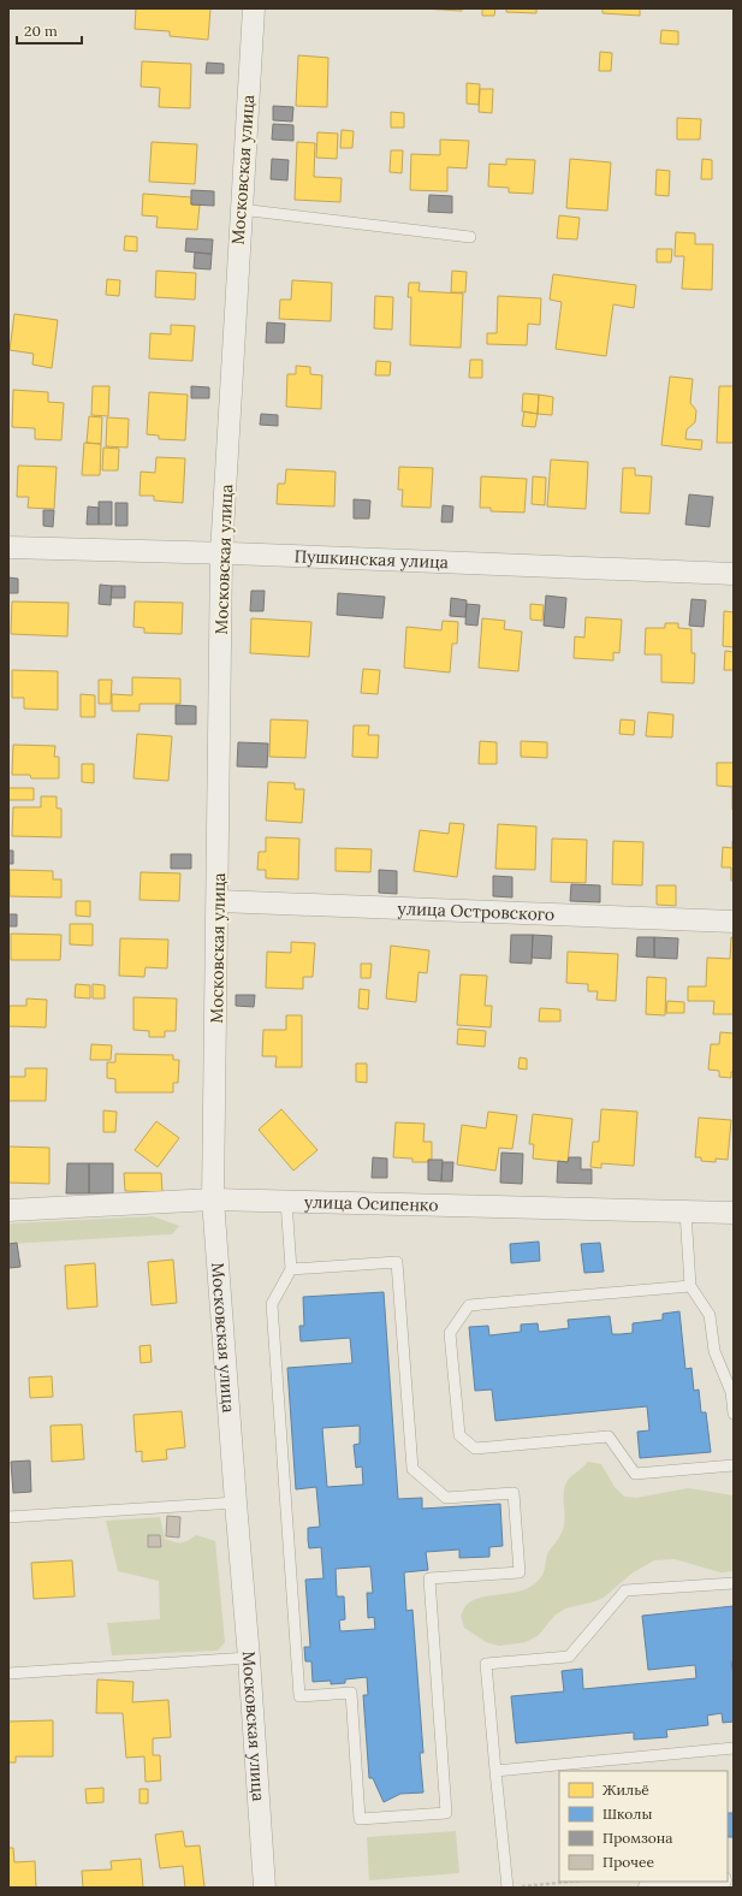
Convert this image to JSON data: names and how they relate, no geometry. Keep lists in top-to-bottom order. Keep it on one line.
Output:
{"streets":{"street":["Московская улица","Пушкинская улица","улица Островского","улица Осипенко"]},"crossings":[["Московская улица","Пушкинская улица"],["Московская улица","улица Островского"],["Московская улица","улица Осипенко"]],"legend":["Жильё","Школы","Промзона","Прочее"],"scale_bar":"20 m"}
